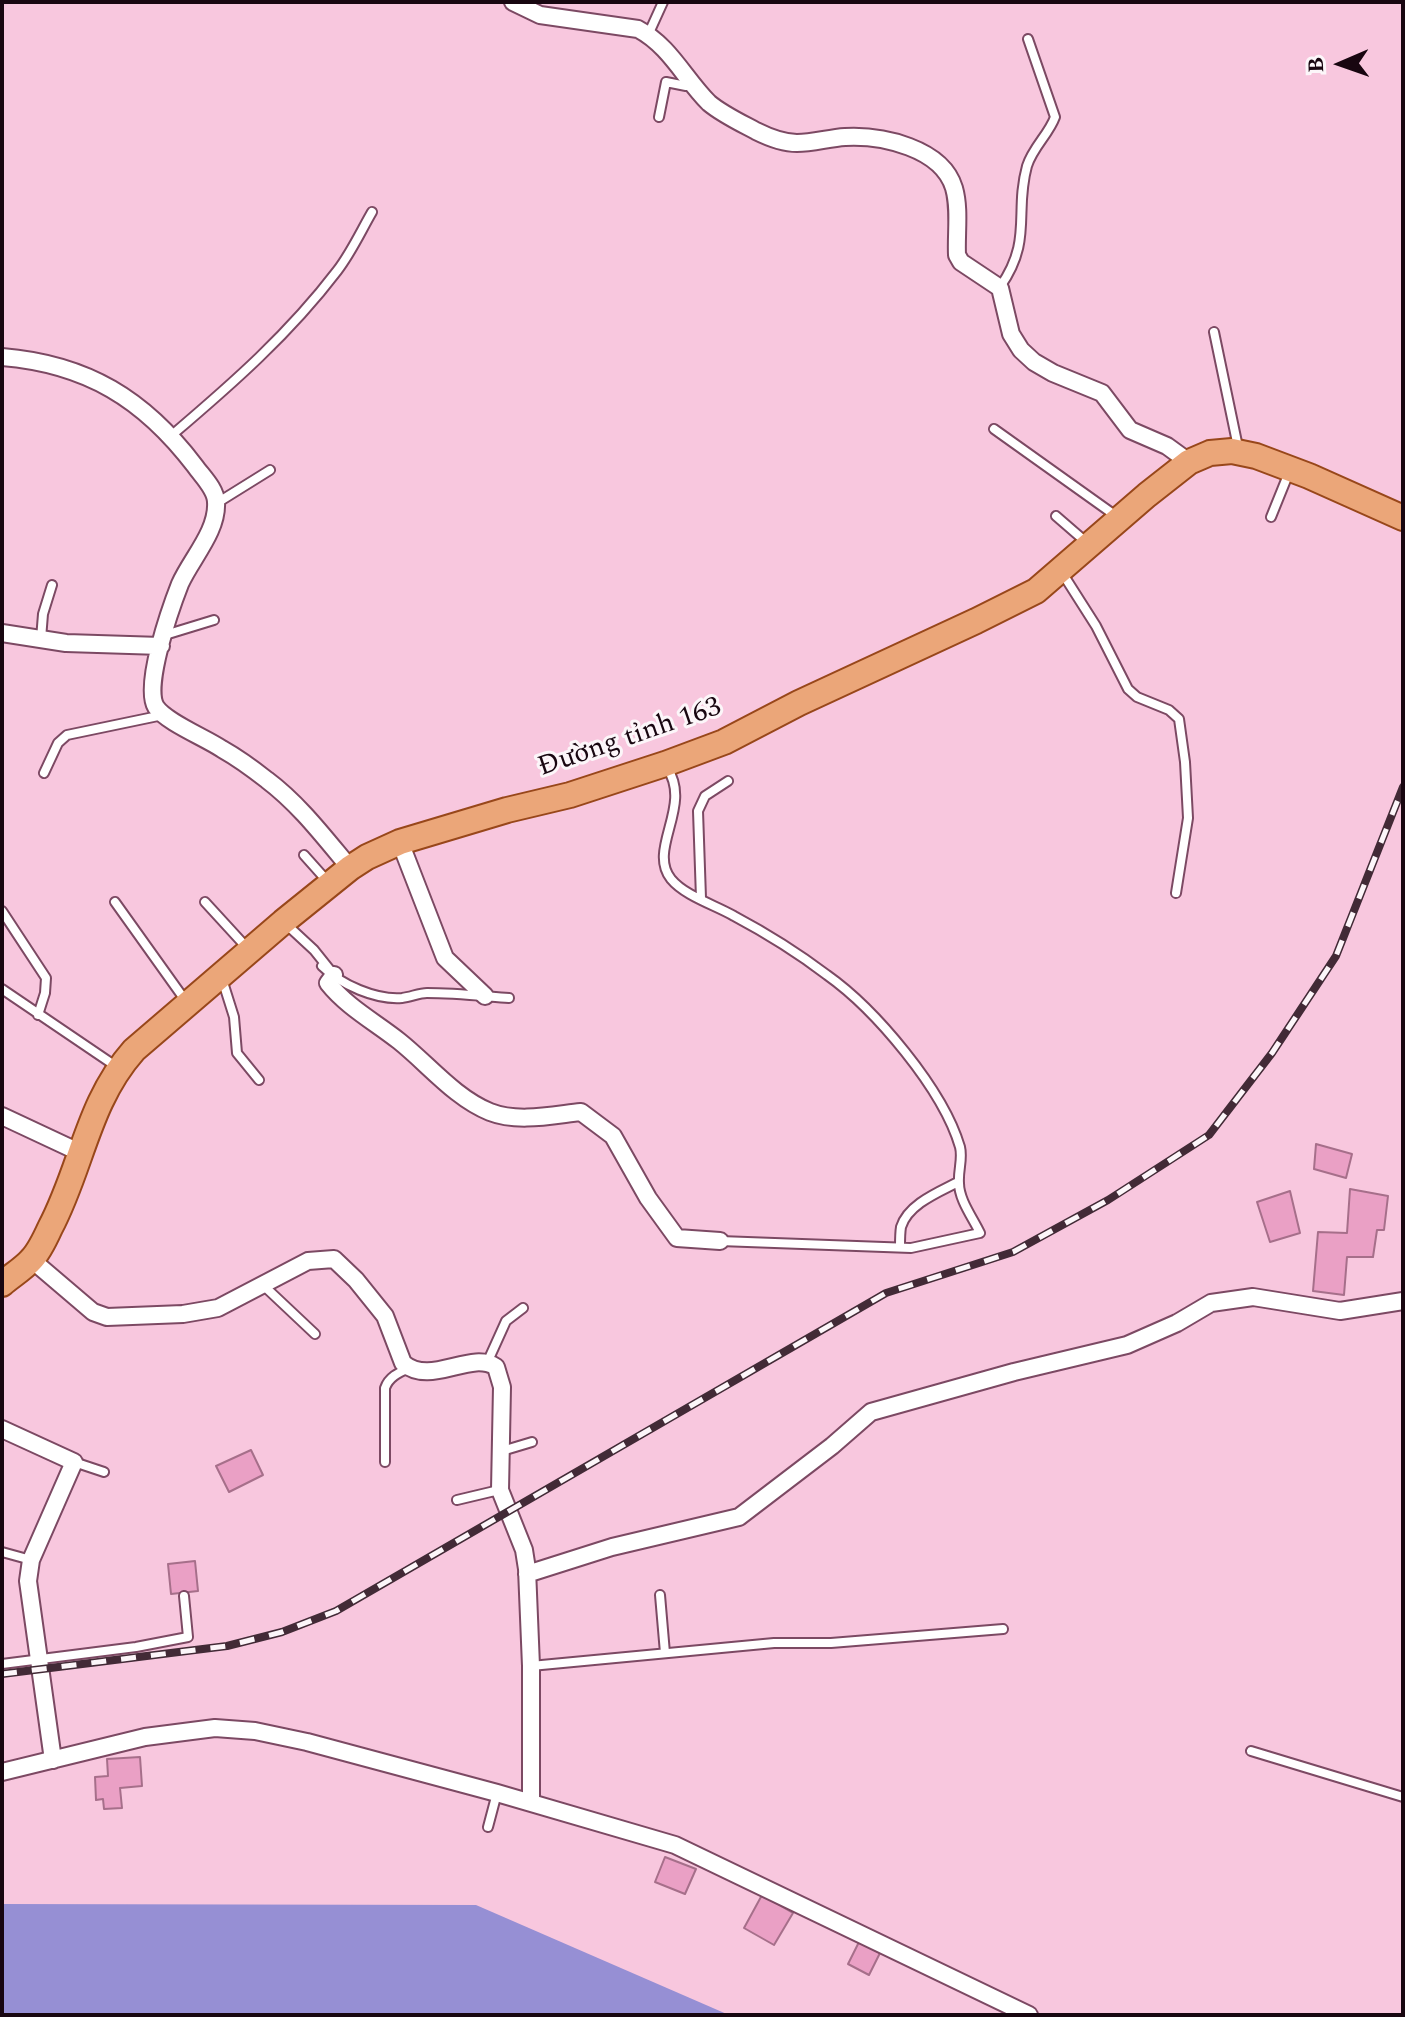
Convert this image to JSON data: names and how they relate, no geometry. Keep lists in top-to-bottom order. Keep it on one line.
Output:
{"streets":{"main road":["Đường tỉnh 163"]},"north":"left"}
